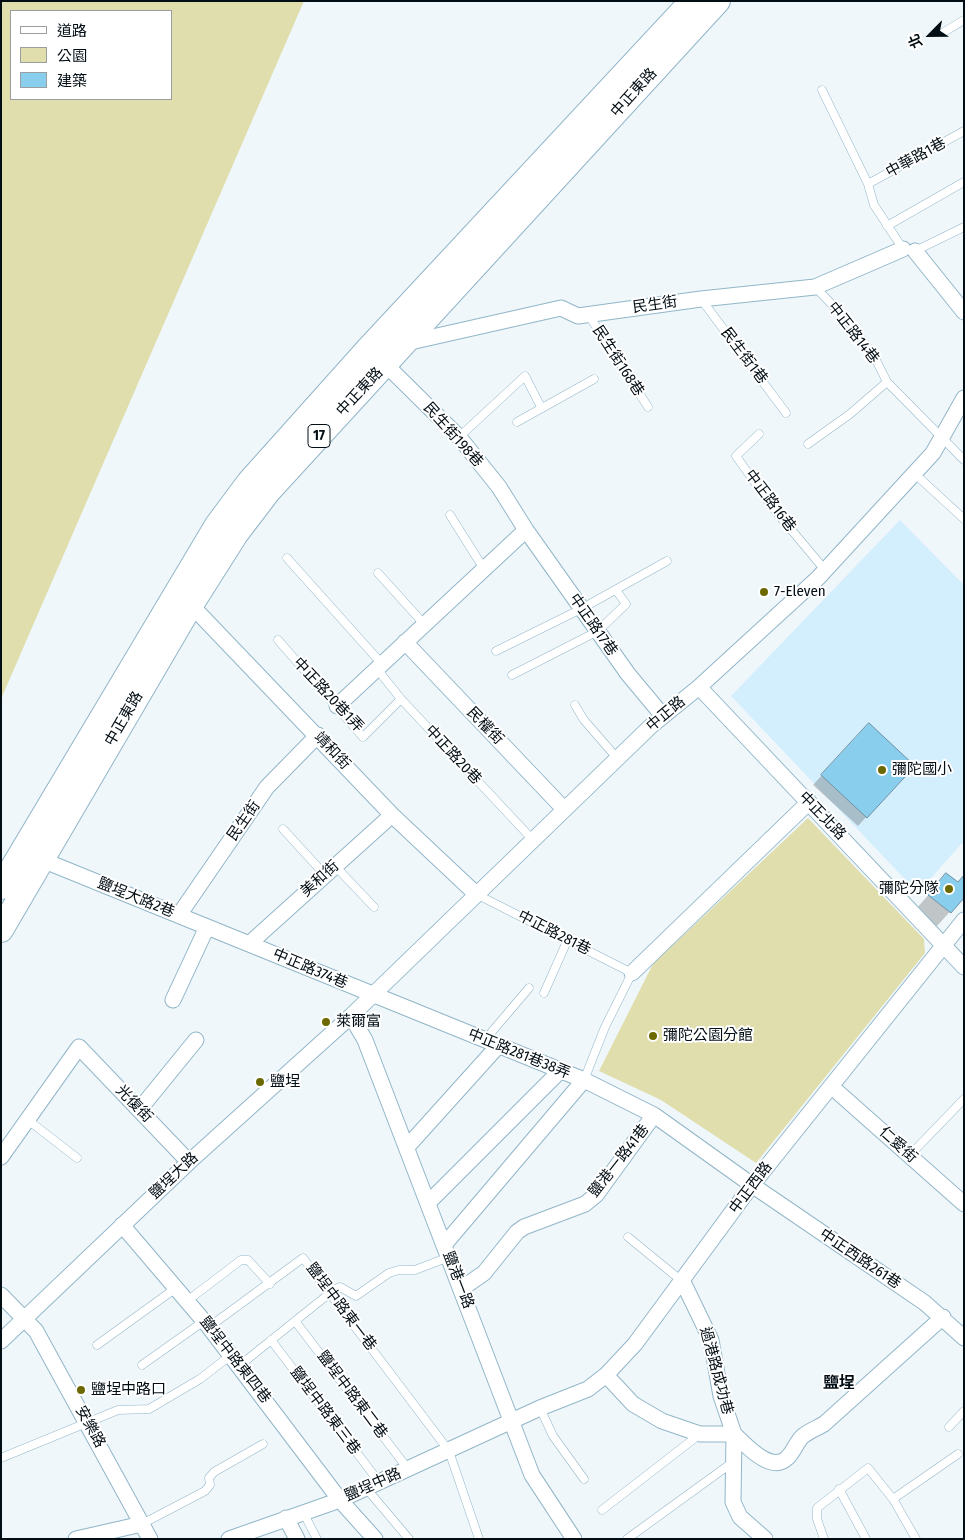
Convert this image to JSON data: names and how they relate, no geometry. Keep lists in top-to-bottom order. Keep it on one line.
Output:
{"streets":{"main road":["中正東路","17"],"street":["民生街","民生街198巷","中正路17巷","中正路","民權街","靖和街","中正北路","美和街","鹽埕大路2巷","中正路374巷","中正路281巷38弄","光復街","仁愛街","鹽港一路41巷","鹽埕大路","中正西路","中正西路261巷","鹽港一路","鹽埕中路東四巷","過港路成功巷","安樂路","鹽埕中路"],"lane":["中華路1巷","中正路14巷","民生街1巷","民生街168巷","中正路16巷","中正路20巷1弄","中正路20巷","中正路281巷","鹽埕中路東一巷","鹽埕中路東二巷","鹽埕中路東三巷"]},"crossings":[["中正東路","民生街"],["中正東路","民生街198巷"],["中正東路","靖和街"],["中正東路","鹽埕大路2巷"],["民生街","中正路14巷"],["民生街","民生街1巷"],["民生街","民生街168巷"],["民生街","靖和街"],["民生街","鹽埕大路2巷"],["中正路14巷","中正路"],["民生街198巷","中正路17巷"],["中正路16巷","中正路"],["中正路17巷","中正路"],["中正路20巷1弄","中正路20巷"],["中正路","民權街"],["中正路","靖和街"],["中正路","中正路20巷"],["中正路","中正北路"],["中正路","中正路281巷"],["中正路","中正路374巷"],["中正路","中正路281巷38弄"],["中正路","鹽埕大路"],["中正路","鹽港一路"],["靖和街","美和街"],["靖和街","中正路281巷"],["中正北路","中正西路"],["美和街","鹽埕大路2巷"],["美和街","中正路374巷"],["鹽埕大路2巷","中正路374巷"],["中正路281巷","中正路281巷38弄"],["中正路374巷","中正路281巷38弄"],["中正路281巷38弄","中正西路261巷"],["光復街","鹽埕大路"],["仁愛街","中正西路"],["鹽港一路41巷","中正西路261巷"],["鹽港一路41巷","鹽港一路"],["鹽埕大路","鹽港一路"],["鹽埕大路","鹽埕中路東四巷"],["鹽埕大路","安樂路"],["中正西路","中正西路261巷"],["中正西路","鹽港一路"],["中正西路","過港路成功巷"],["中正西路","鹽埕中路"],["中正西路261巷","過港路成功巷"],["鹽港一路","鹽埕中路"],["鹽埕中路東一巷","鹽埕中路東四巷"],["鹽埕中路東一巷","鹽埕中路"],["鹽埕中路東四巷","鹽埕中路"],["鹽埕中路東二巷","鹽埕中路"],["鹽埕中路東三巷","鹽埕中路"]],"districts":["鹽埕"],"places":["7-Eleven","彌陀國小","彌陀分隊","萊爾富","彌陀公園分館","鹽埕","鹽埕中路口"],"legend":["道路","公園","建築"],"north":"bottom left"}
